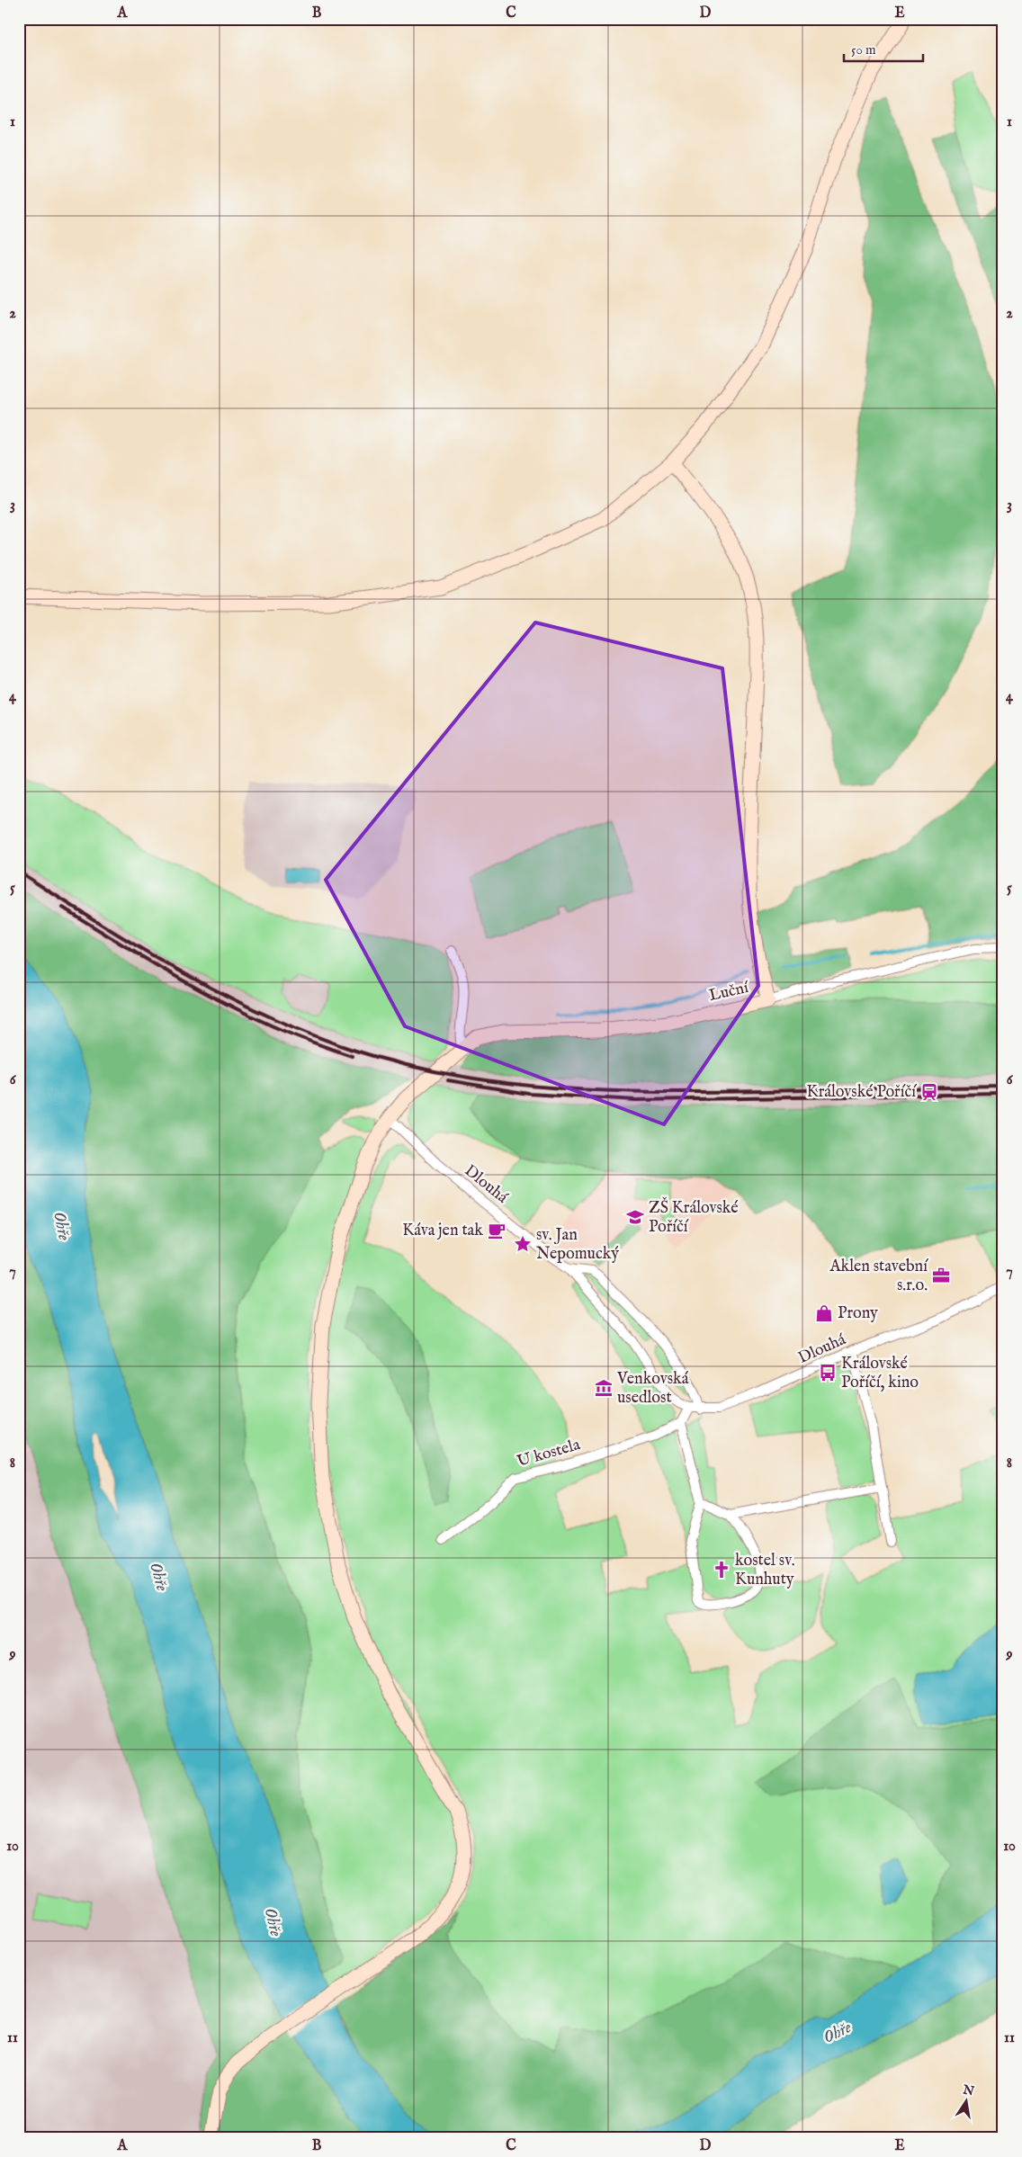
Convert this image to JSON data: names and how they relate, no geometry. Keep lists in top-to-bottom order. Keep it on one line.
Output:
{"streets":{"street":["Luční","Dlouhá","U kostela"]},"crossings":[["Luční","Dlouhá"]],"water":["Ohře"],"places":{"station":["Královské Poříčí"],"school or university":["ZŠ Královské Poříčí"],"cafe":["Káva jen tak"],"place":["sv. Jan Nepomucký"],"office":["Aklen stavební s.r.o."],"shop":["Prony"],"bus stop":["Královské Poříčí, kino"],"museum":["Venkovská usedlost"],"church":["kostel sv. Kunhuty"]},"scale_bar":"50 m","north":"top","grid":{"columns":["A","B","C","D","E"],"rows":["1","2","3","4","5","6","7","8","9","10","11"]}}
